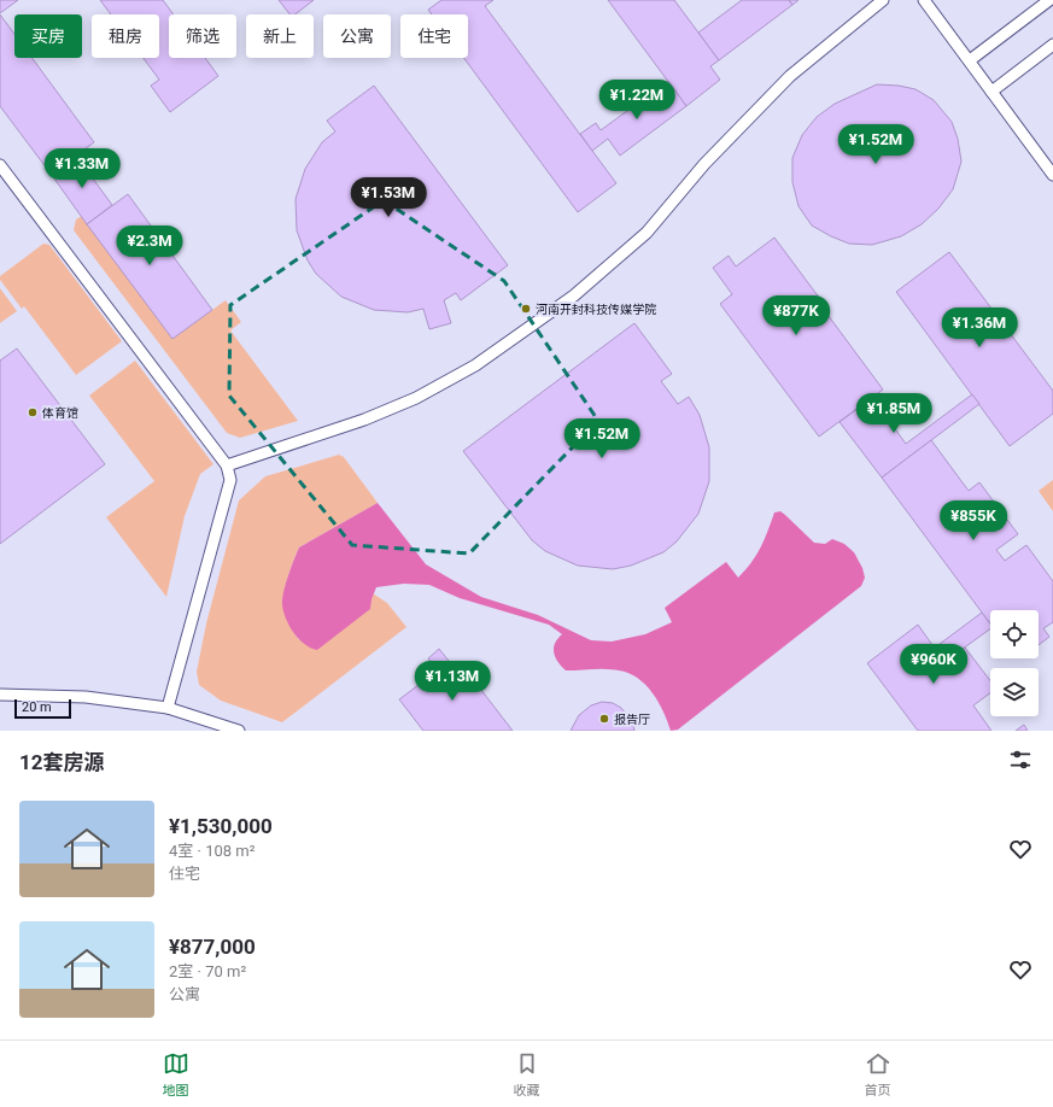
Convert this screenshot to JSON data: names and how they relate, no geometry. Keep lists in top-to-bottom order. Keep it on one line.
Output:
{"places":["河南开封科技传媒学院","体育馆","报告厅"],"scale_bar":"20 m","page":{"chip":["买房","租房","筛选","新上","公寓","住宅"],"price":["¥1.22M","¥1.52M","¥1.33M","¥1.53M","¥2.3M","¥877K","¥1.36M","¥1.85M","¥1.52M","¥855K","¥960K","¥1.13M"],"scale":"20 m","heading":"12套房源","list":[{"name":"¥1,530,000","note":"4室 · 108 m² · 住宅"},{"name":"¥877,000","note":"2室 · 70 m² · 公寓"}],"tabs":["地图","收藏","首页"]}}
